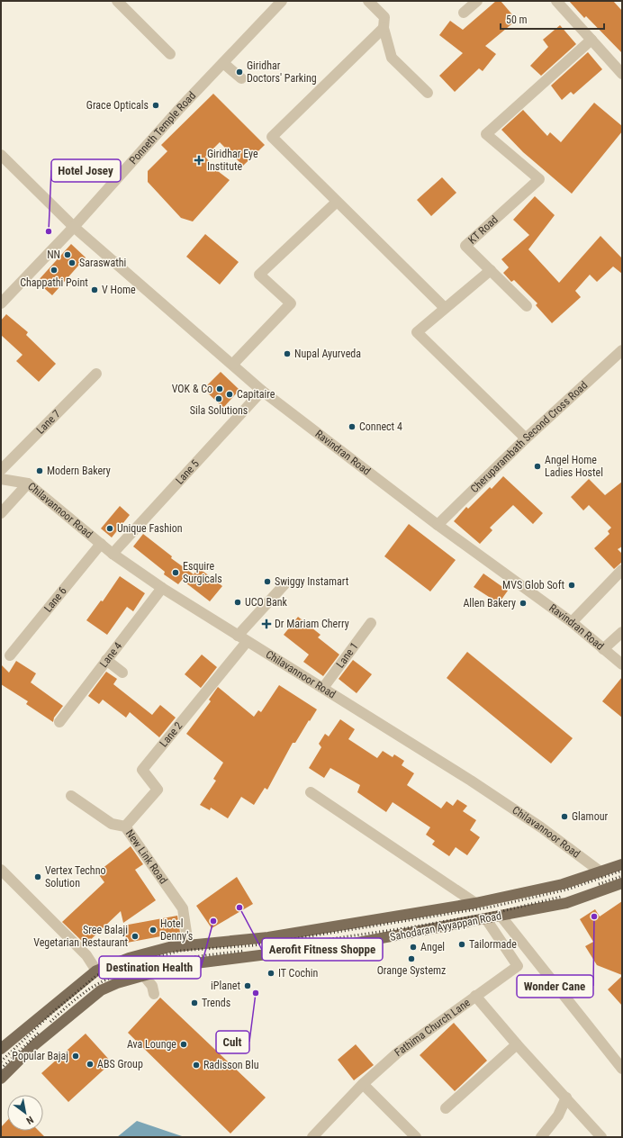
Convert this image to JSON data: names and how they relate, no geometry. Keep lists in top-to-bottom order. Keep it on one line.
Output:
{"streets":{"main road":["Sahodaran Ayyappan Road"],"street":["Ponneth Temple Road","KT Road","Lane 7","Cheruparambath Second Cross Road","Ravindran Road","Lane 5","Chilavannoor Road","Lane 6","Lane 4","Lane 1","Lane 2","New Link Road","Fathima Church Lane"]},"crossings":[["Ponneth Temple Road","Ravindran Road"],["Cheruparambath Second Cross Road","Ravindran Road"],["Ravindran Road","Lane 5"],["Lane 5","Chilavannoor Road"],["Chilavannoor Road","Lane 6"],["Chilavannoor Road","Lane 4"],["Chilavannoor Road","Lane 1"],["Chilavannoor Road","Lane 2"],["Chilavannoor Road","Sahodaran Ayyappan Road"],["Lane 2","New Link Road"],["New Link Road","Sahodaran Ayyappan Road"],["Sahodaran Ayyappan Road","Fathima Church Lane"]],"places":{"other":["Giridhar Doctors' Parking","Grace Opticals","Hotel Josey","NN","Saraswathi","Chappathi Point","V Home","Nupal Ayurveda","VOK & Co","Capitaire","Sila Solutions","Connect 4","Angel Home Ladies Hostel","Modern Bakery","Unique Fashion","Esquire Surgicals","Swiggy Instamart","MVS Glob Soft","UCO Bank","Allen Bakery","Glamour","Vertex Techno Solution","Aerofit Fitness Shoppe","Wonder Cane","Destination Health","Hotel Denny's","Sree Balaji Vegetarian Restaurant","Tailormade","Angel","Orange Systemz","IT Cochin","iPlanet","Cult","Trends","Ava Lounge","Popular Bajaj","ABS Group","Radisson Blu"],"health":["Giridhar Eye Institute","Dr Mariam Cherry"]},"scale_bar":"50 m","north":"bottom right"}
